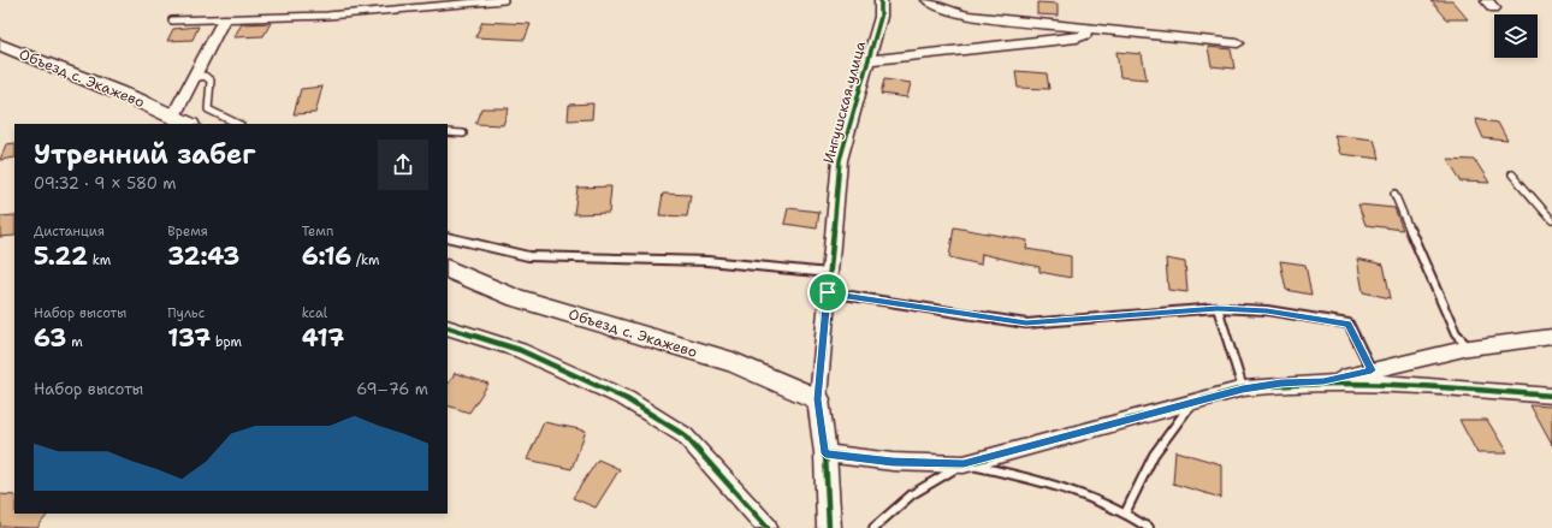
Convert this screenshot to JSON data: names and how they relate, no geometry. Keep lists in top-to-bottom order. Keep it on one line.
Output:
{"streets":{"main road":["Объезд с. Экажево"],"street":["Ингушская улица"]},"crossings":[["Объезд с. Экажево","Ингушская улица"]],"page":{"heading":["Утренний забег","09:32 · 9 × 580 m"],"stats":[["Дистанция","5.22 km"],["Время","32:43"],["Темп","6:16 /km"],["Набор высоты","63 m"],["Пульс","137 bpm"],["kcal","417"]],"chart":["Набор высоты","69–76 m"]}}
